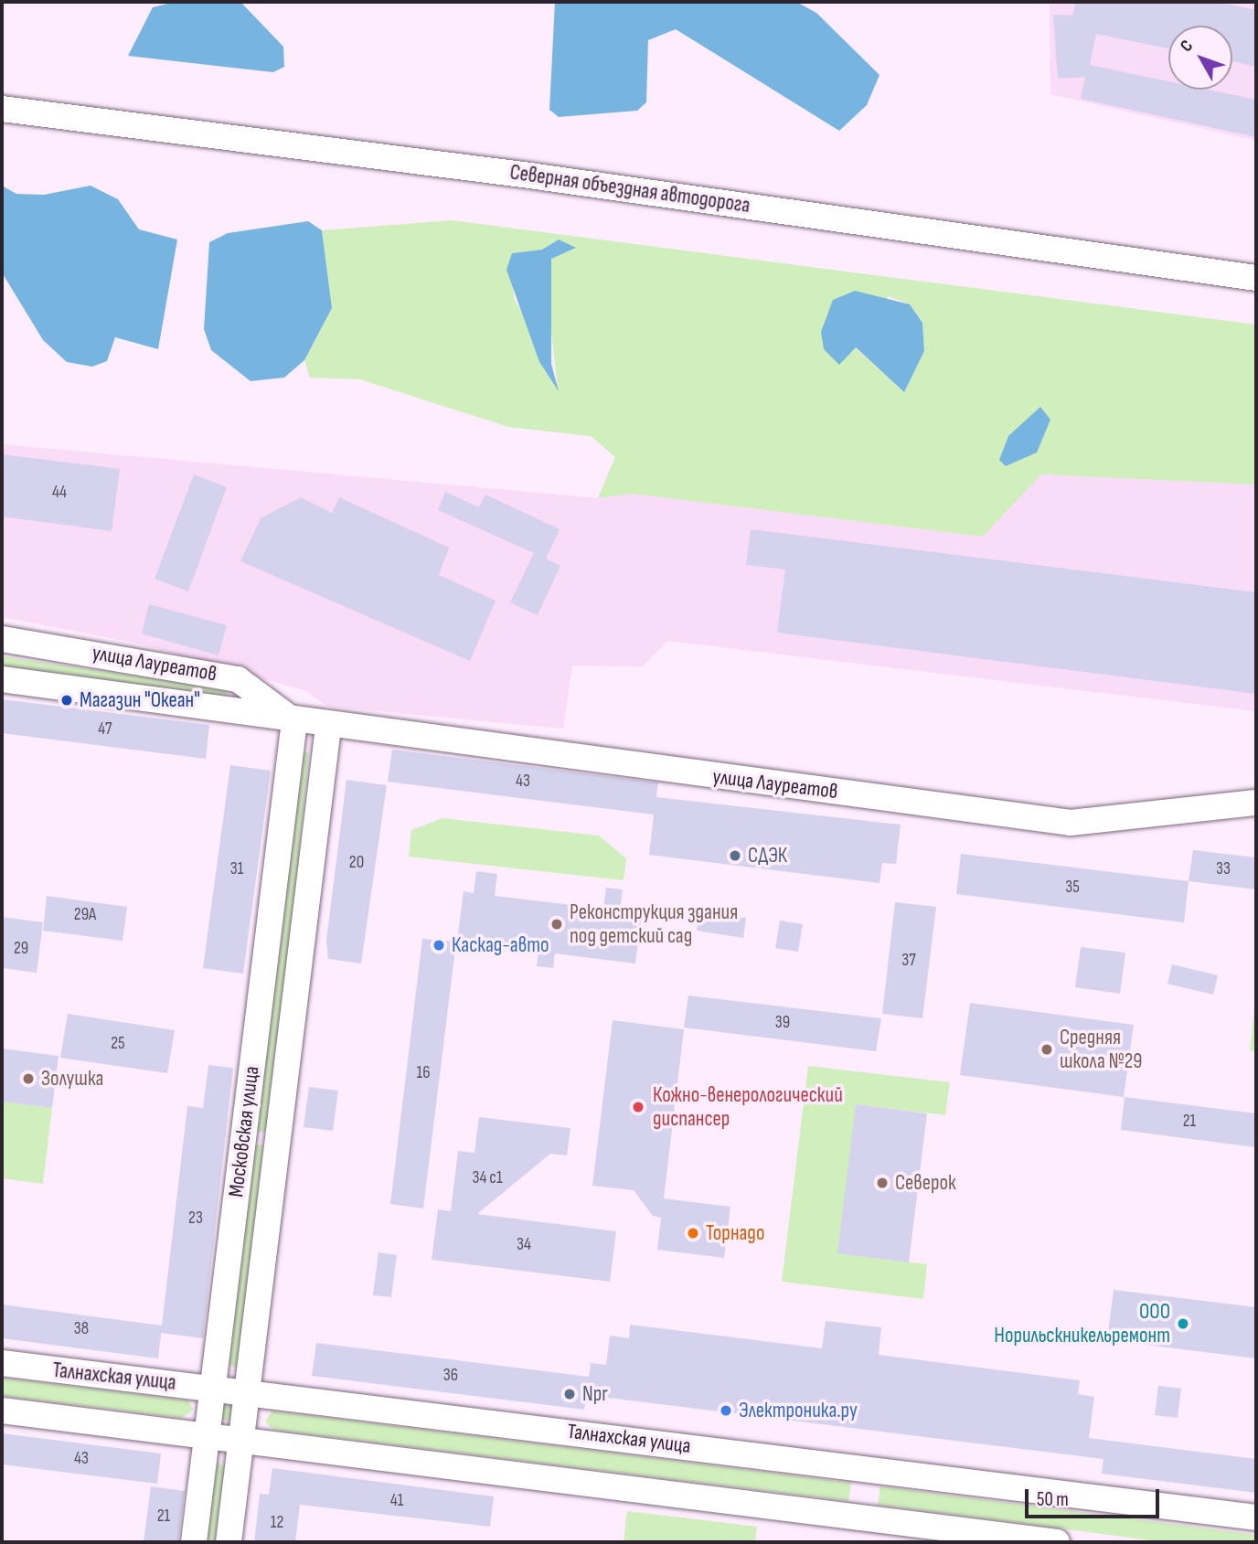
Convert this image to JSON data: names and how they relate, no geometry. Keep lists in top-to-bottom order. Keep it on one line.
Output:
{"streets":{"street":["Северная объездная автодорога","улица Лауреатов","Московская улица","Талнахская улица"]},"crossings":[["улица Лауреатов","Московская улица"],["Московская улица","Талнахская улица"]],"places":["Магазин \"Океан\"","СДЭК","Реконструкция здания под детский сад","Каскад-авто","Средняя школа №29","Золушка","Кожно-венерологический диспансер","Северок","Торнадо","ООО Норильскникельремонт","Npr","Электроника.ру"],"house_numbers":["44","47","43","20","31","33","35","29А","29","37","39","25","16","21","34 с1","23","34","38","36","43","41","21","12"],"scale_bar":"50 m","north":"top left"}
